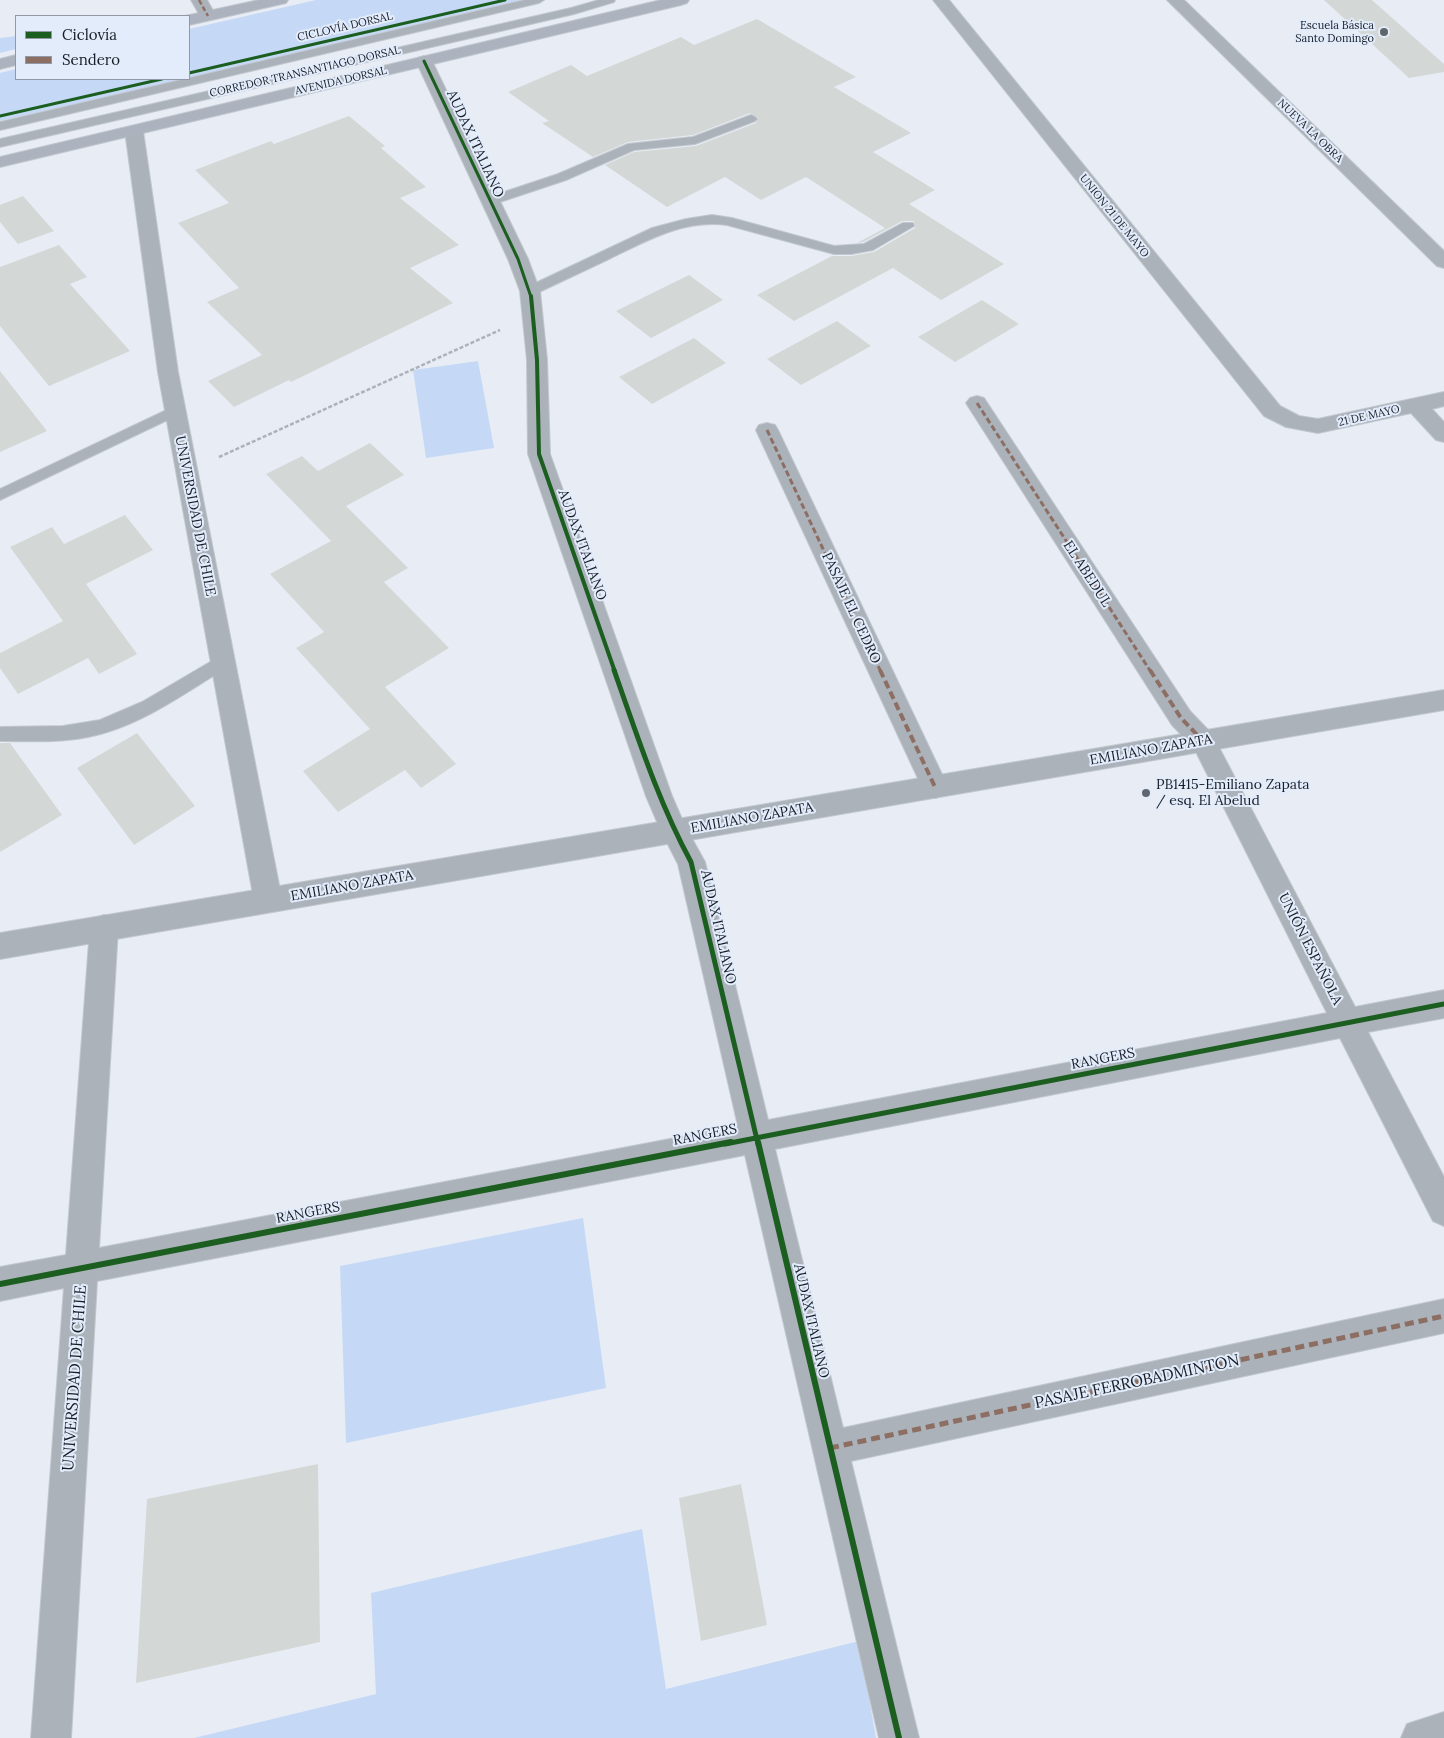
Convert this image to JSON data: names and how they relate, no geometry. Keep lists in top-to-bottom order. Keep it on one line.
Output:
{"streets":{"main road":["AVENIDA DORSAL"],"street":["NUEVA LA OBRA","AUDAX ITALIANO","UNION 21 DE MAYO","21 DE MAYO","UNIVERSIDAD DE CHILE","EL ABEDUL","PASAJE EL CEDRO","EMILIANO ZAPATA","UNIÓN ESPAÑOLA","RANGERS","PASAJE FERROBADMINTON"],"lane":["CORREDOR TRANSANTIAGO DORSAL"],"cycle path":["CICLOVÍA DORSAL"]},"crossings":[["AVENIDA DORSAL","AUDAX ITALIANO"],["AVENIDA DORSAL","UNIVERSIDAD DE CHILE"],["AUDAX ITALIANO","EMILIANO ZAPATA"],["AUDAX ITALIANO","RANGERS"],["AUDAX ITALIANO","PASAJE FERROBADMINTON"],["UNION 21 DE MAYO","21 DE MAYO"],["UNIVERSIDAD DE CHILE","EMILIANO ZAPATA"],["UNIVERSIDAD DE CHILE","RANGERS"],["EL ABEDUL","EMILIANO ZAPATA"],["EL ABEDUL","UNIÓN ESPAÑOLA"],["PASAJE EL CEDRO","EMILIANO ZAPATA"],["EMILIANO ZAPATA","UNIÓN ESPAÑOLA"],["UNIÓN ESPAÑOLA","RANGERS"]],"places":["Escuela Básica Santo Domingo","PB1415-Emiliano Zapata / esq. El Abelud"],"legend":["Ciclovía","Sendero"]}
